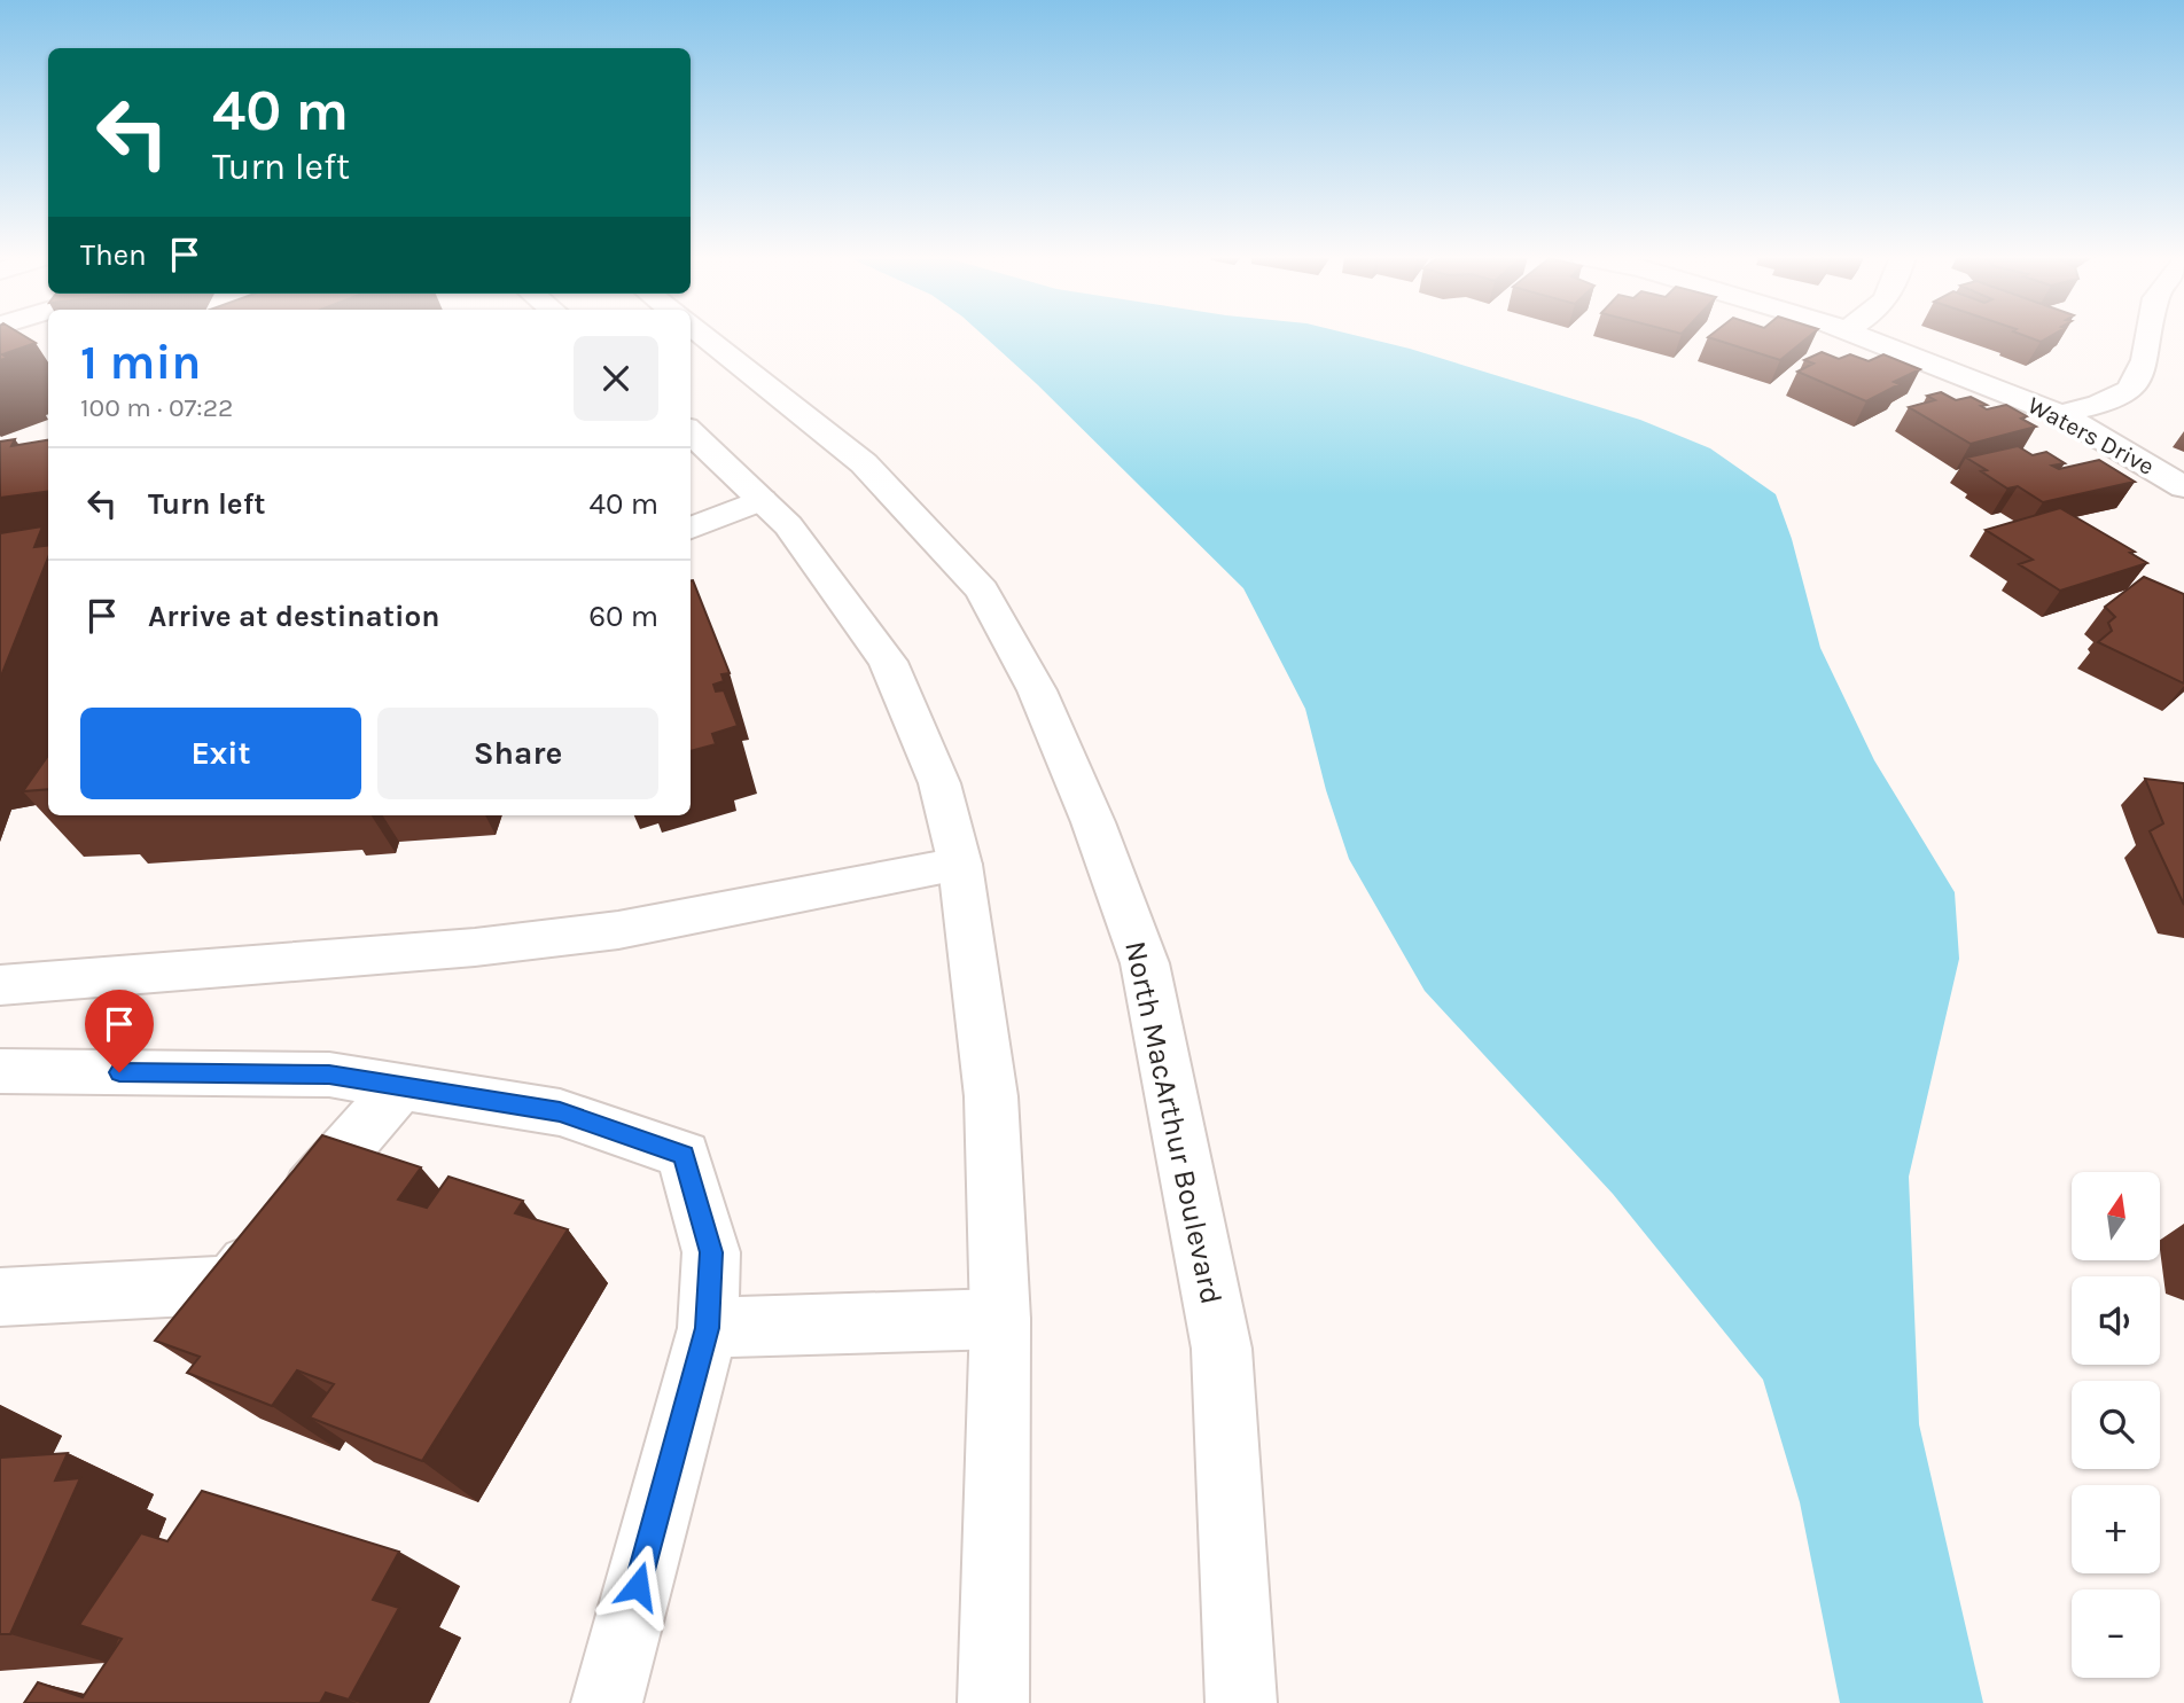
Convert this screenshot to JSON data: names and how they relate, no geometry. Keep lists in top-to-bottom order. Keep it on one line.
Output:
{"streets":{"main road":["Waters Drive","North MacArthur Boulevard"]},"north":"top","page":{"turn":["40 m","Turn left"],"then":"Then","heading":["1 min","100 m · 07:22"],"list":[{"name":"Turn left","value":"40 m"},{"name":"Arrive at destination","value":"60 m"}],"buttons":["Exit","Share"],"map_buttons":["+","−"]}}
